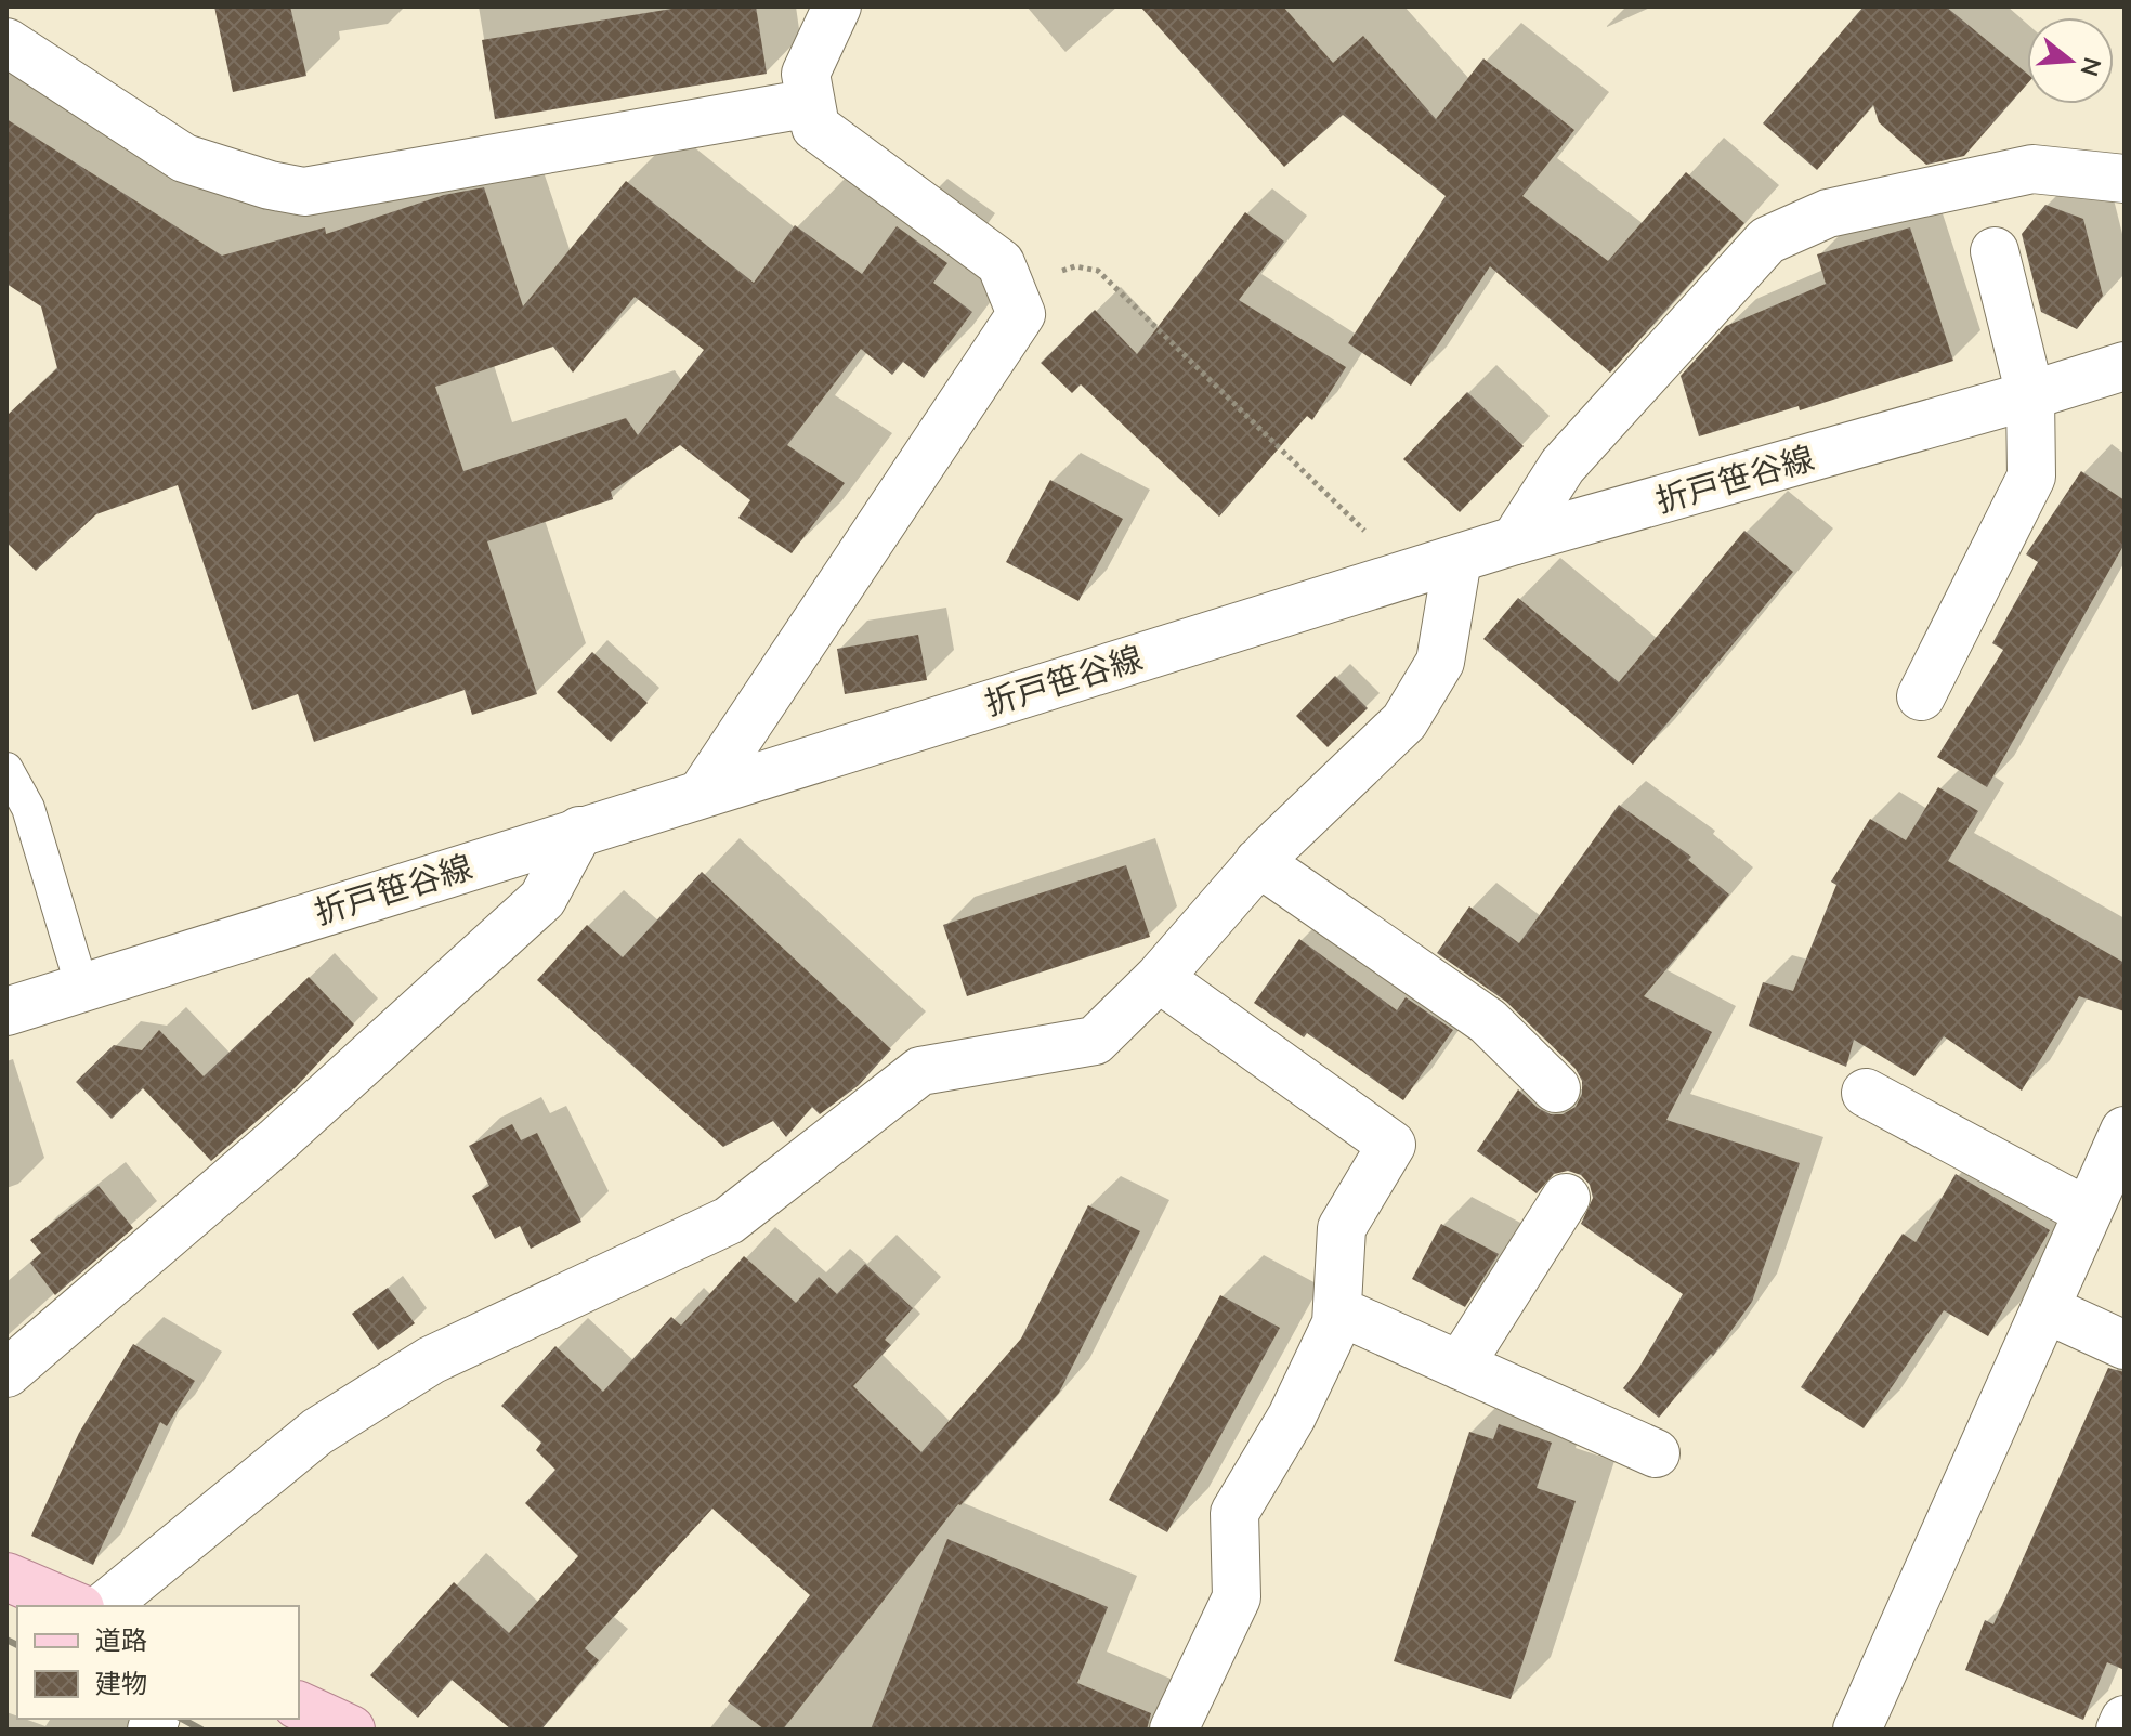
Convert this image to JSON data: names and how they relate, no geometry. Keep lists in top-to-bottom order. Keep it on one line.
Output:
{"streets":{"street":["折戸笹谷線"]},"legend":["道路","建物"],"north":"right"}
